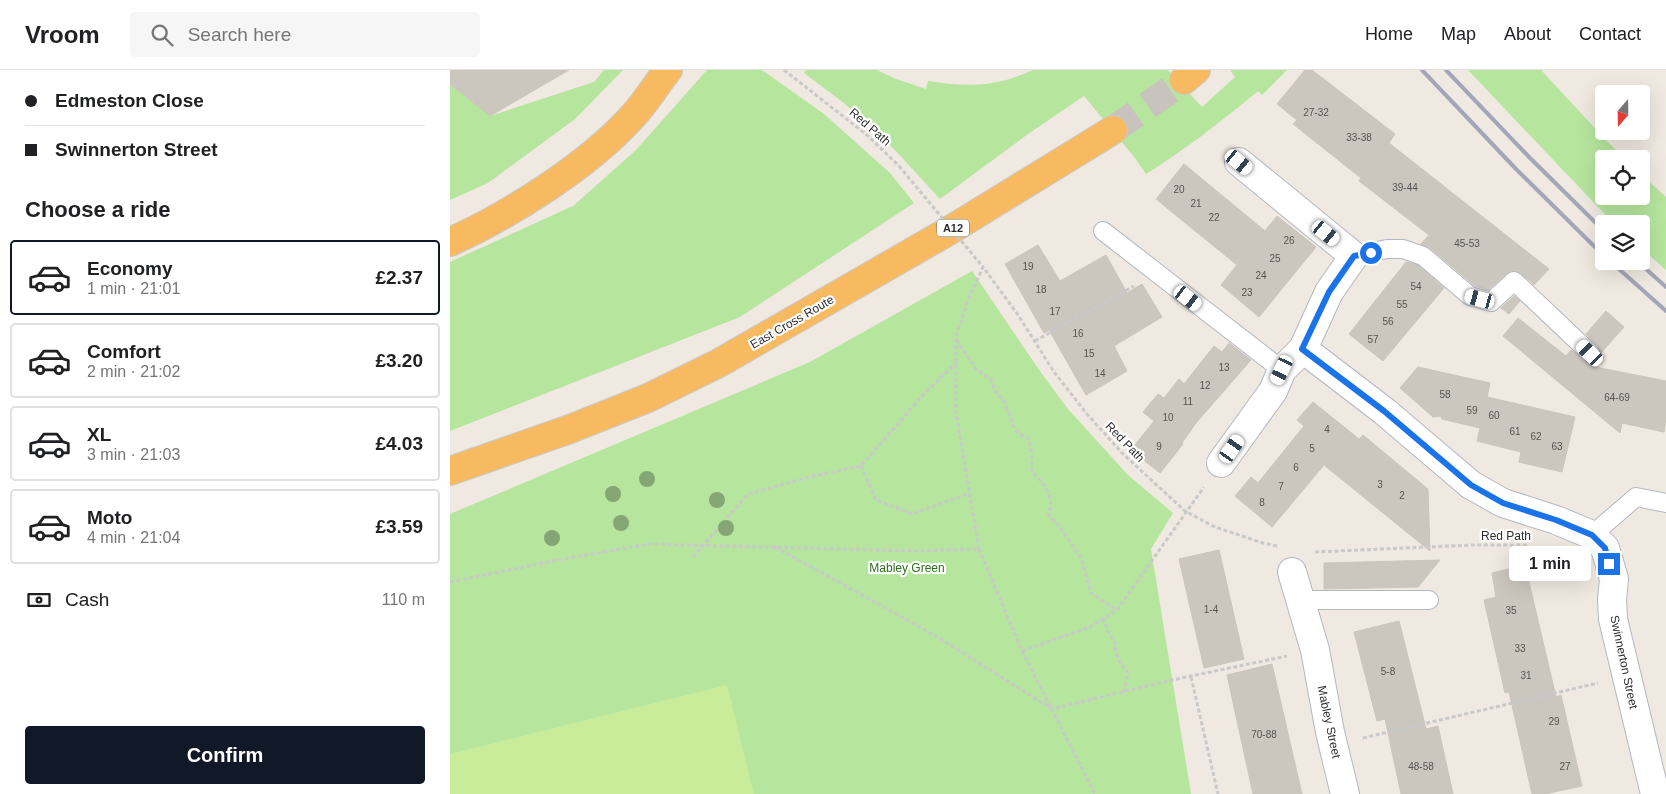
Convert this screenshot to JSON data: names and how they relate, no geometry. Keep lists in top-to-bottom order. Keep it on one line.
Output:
{"streets":{"highway":["A12","East Cross Route"],"street":["Swinnerton Street","Mabley Street"],"path":["Red Path"]},"parks":["Mabley Green"],"house_numbers":["27-32","33-38","39-44","20","21","22","26","45-53","25","19","24","54","18","23","55","17","56","16","57","15","13","14","12","58","64-69","11","59","60","10","4","61","62","9","63","5","6","3","7","2","8","1-4","35","33","5-8","31","29","70-88","48-58","27"],"north":"bottom","page":{"header":"Vroom","search":"Search here","nav":["Home","Map","About","Contact"],"banner":["Edmeston Close","Swinnerton Street"],"heading":"Choose a ride","list":[{"name":"Economy","note":"1 min · 21:01","value":"£2.37"},{"name":"Comfort","note":"2 min · 21:02","value":"£3.20"},{"name":"XL","note":"3 min · 21:03","value":"£4.03"},{"name":"Moto","note":"4 min · 21:04","value":"£3.59"}],"bubble":"1 min","pay":["Cash","110 m"],"buttons":"Confirm"}}
